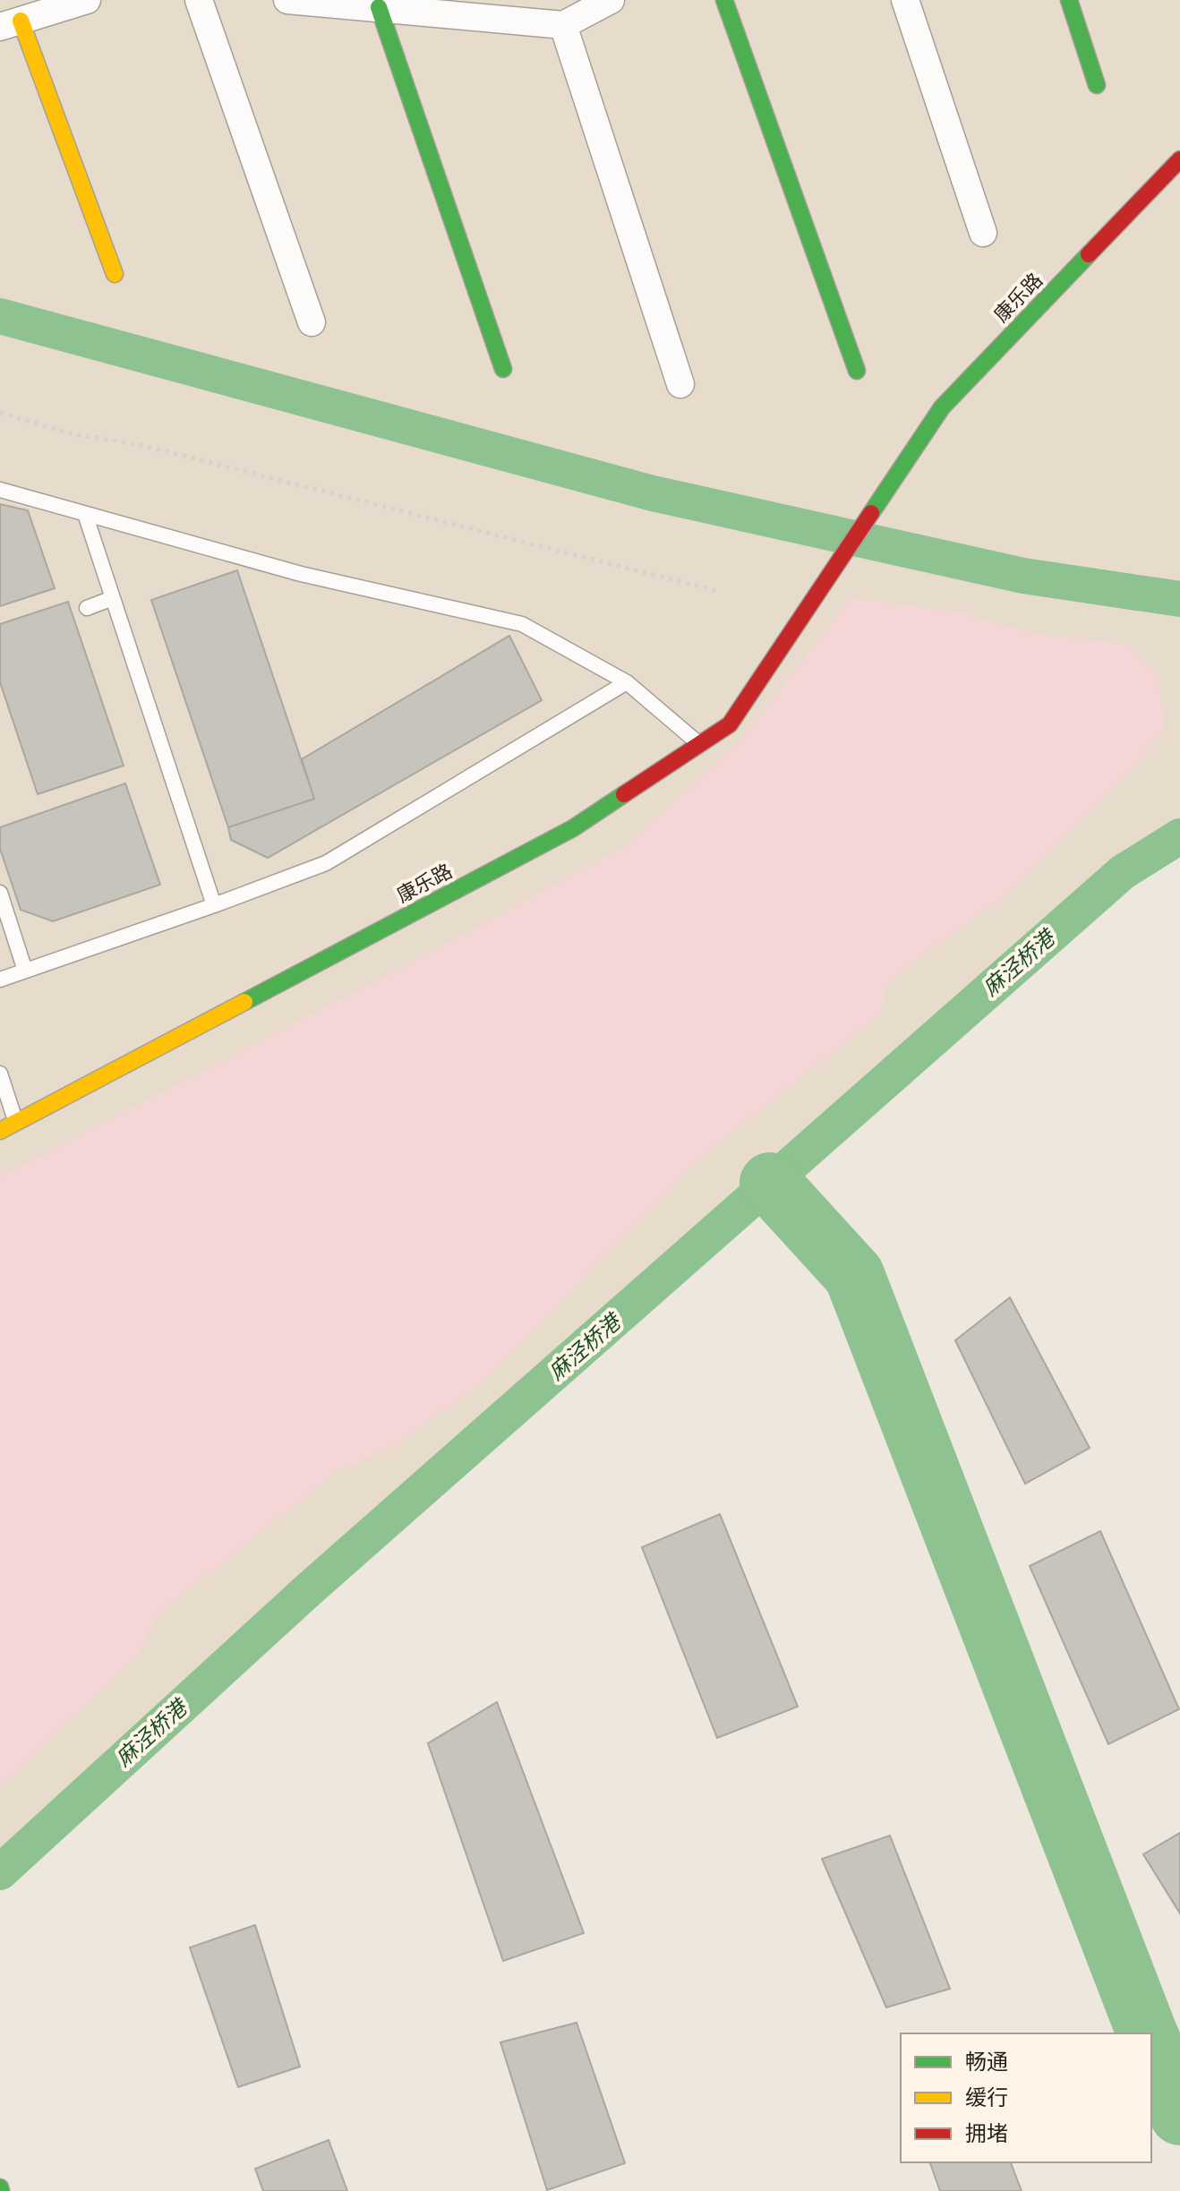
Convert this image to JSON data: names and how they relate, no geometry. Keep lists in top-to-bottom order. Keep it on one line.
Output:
{"streets":{"street":["康乐路"]},"water":["麻泾桥港"],"legend":["畅通","缓行","拥堵"]}
